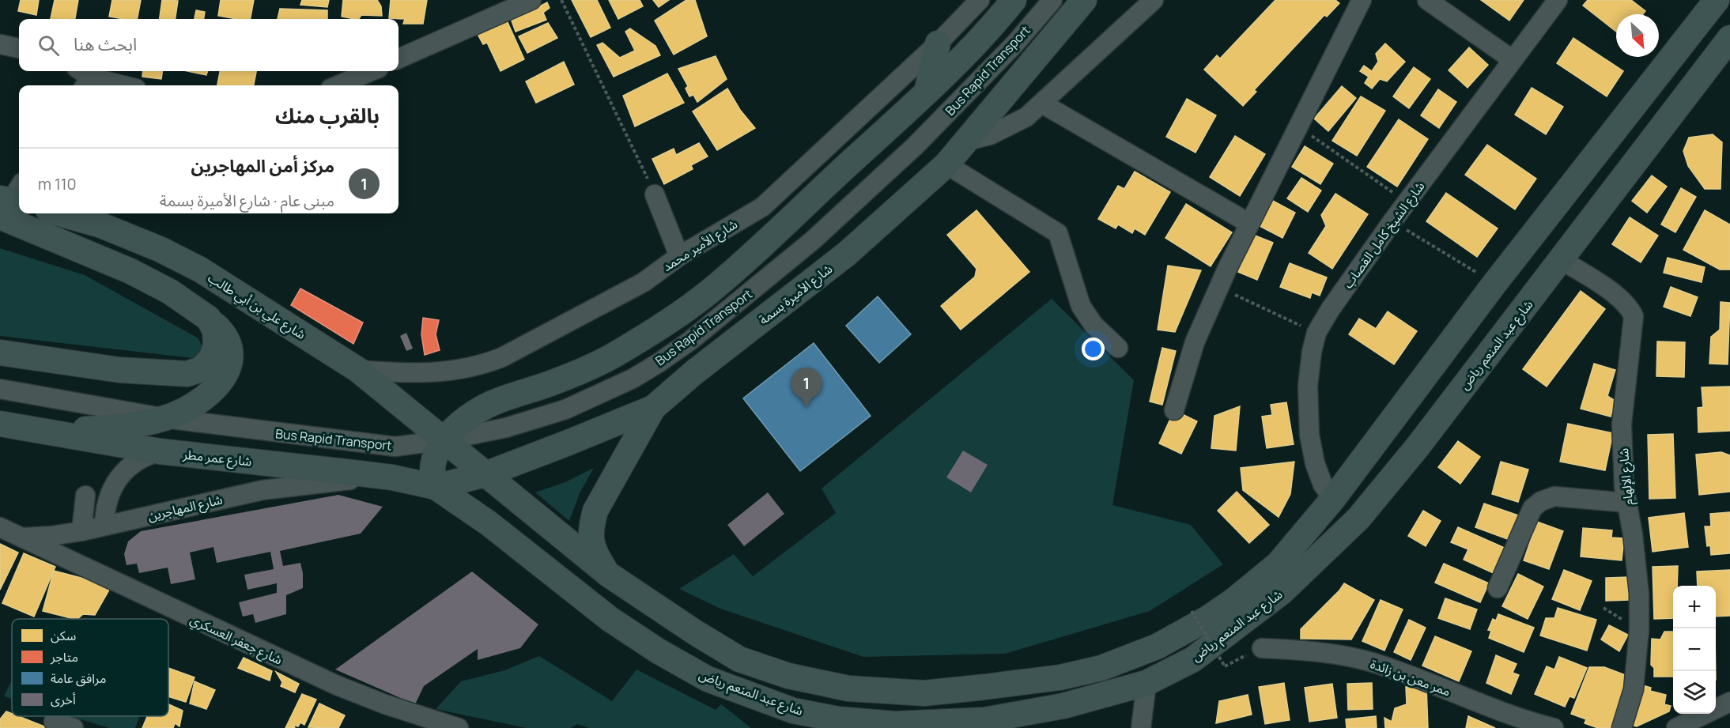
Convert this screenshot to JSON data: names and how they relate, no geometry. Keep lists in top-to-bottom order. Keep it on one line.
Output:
{"streets":{"main road":["شارع الأميرة بسمة","شارع علي بن أبي طالب","شارع عبد المنعم رياض","شارع عمر مطر"],"street":["Bus Rapid Transport","شارع الشيخ كامل القصاب","شارع الأمير محمد","شارع الإلهام","شارع المهاجرين","شارع جعفر العسكري","ممر معن بن زائدة"]},"crossings":[["Bus Rapid Transport","شارع علي بن أبي طالب"],["Bus Rapid Transport","شارع عبد المنعم رياض"],["شارع الشيخ كامل القصاب","شارع عبد المنعم رياض"],["شارع الأمير محمد","شارع علي بن أبي طالب"],["شارع الأميرة بسمة","شارع عبد المنعم رياض"],["شارع الأميرة بسمة","شارع عمر مطر"],["شارع علي بن أبي طالب","شارع عبد المنعم رياض"],["شارع عبد المنعم رياض","شارع عمر مطر"],["شارع عبد المنعم رياض","شارع الإلهام"],["شارع عمر مطر","شارع المهاجرين"],["شارع المهاجرين","شارع جعفر العسكري"]],"legend":["سكن","متاجر","مرافق عامة","أخرى"],"north":"bottom right","page":{"search":"ابحث هنا","heading":"بالقرب منك","list":[{"mark":"1","name":"مركز أمن المهاجرين","note":"مبنى عام · شارع الأميرة بسمة","value":"110 m"}],"pins":"1","map_buttons":["+","−"]}}
